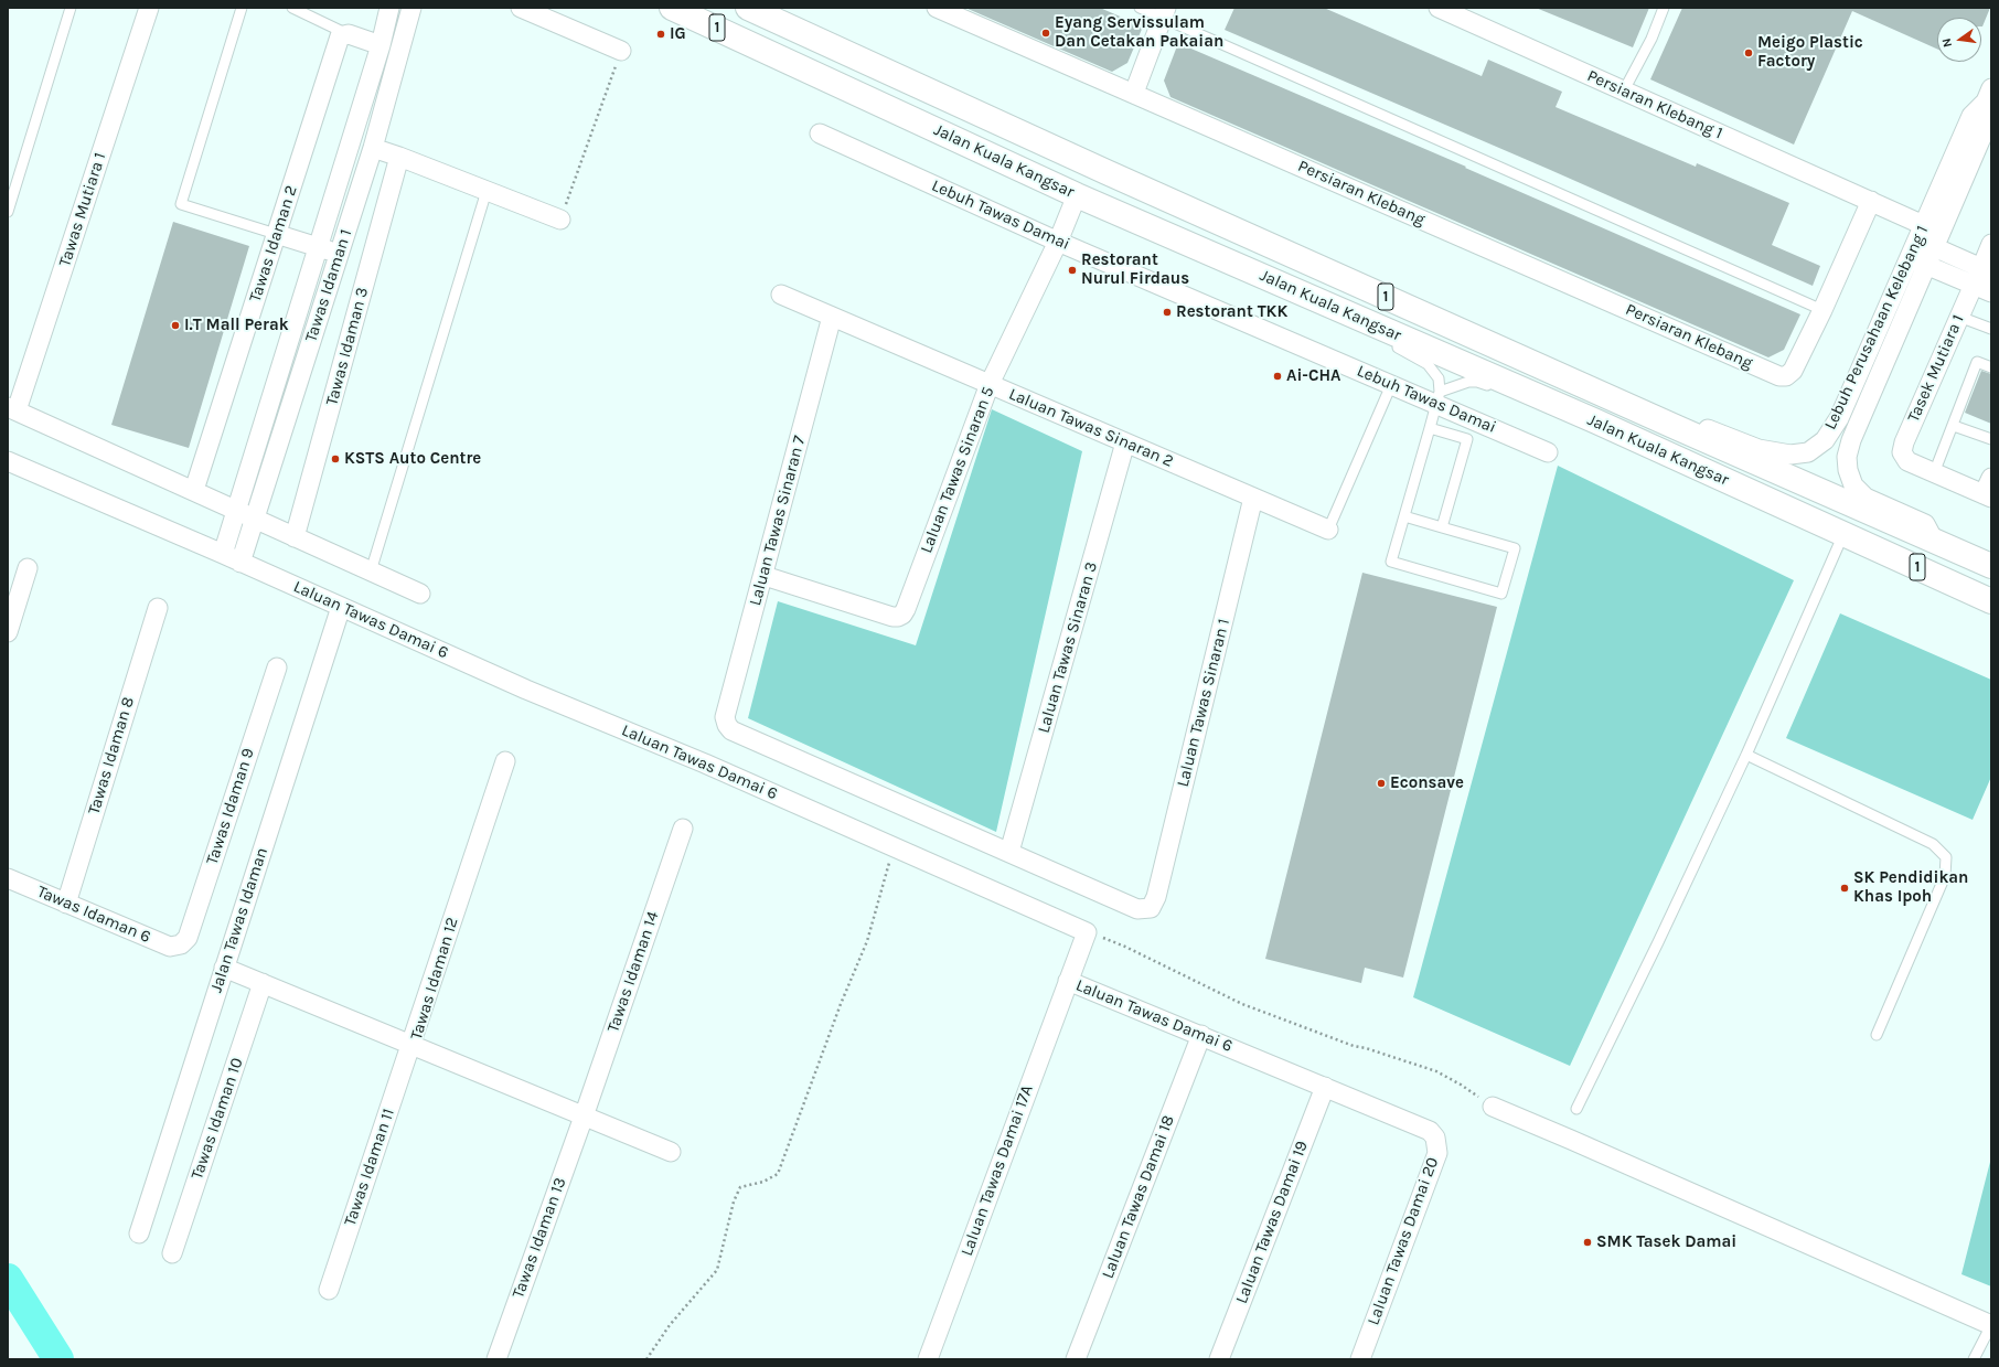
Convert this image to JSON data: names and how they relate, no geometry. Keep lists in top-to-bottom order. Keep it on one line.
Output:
{"streets":{"highway":["1","Jalan Kuala Kangsar"],"street":["Persiaran Klebang 1","Persiaran Klebang","Tawas Mutiara 1","Lebuh Tawas Damai","Tawas Idaman 2","Tawas Idaman 1","Lebuh Perusahaan Kelebang 1","Tawas Idaman 3","Tasek Mutiara 1","Laluan Tawas Sinaran 2","Laluan Tawas Sinaran 5","Laluan Tawas Sinaran 7","Laluan Tawas Damai 6","Laluan Tawas Sinaran 3","Laluan Tawas Sinaran 1","Tawas Idaman 8","Tawas Idaman 9","Tawas Idaman 6","Jalan Tawas Idaman","Tawas Idaman 14","Tawas Idaman 12","Tawas Idaman 10","Tawas Idaman 11","Laluan Tawas Damai 17A","Laluan Tawas Damai 18","Laluan Tawas Damai 19","Tawas Idaman 13","Laluan Tawas Damai 20"]},"crossings":[["Persiaran Klebang 1","Lebuh Perusahaan Kelebang 1"],["Persiaran Klebang 1","Tasek Mutiara 1"],["Jalan Kuala Kangsar","Lebuh Perusahaan Kelebang 1"],["Jalan Kuala Kangsar","Laluan Tawas Sinaran 5"],["Lebuh Tawas Damai","Laluan Tawas Sinaran 5"],["Tawas Idaman 1","Laluan Tawas Damai 6"],["Laluan Tawas Sinaran 2","Laluan Tawas Sinaran 5"],["Laluan Tawas Sinaran 2","Laluan Tawas Sinaran 7"],["Laluan Tawas Sinaran 2","Laluan Tawas Sinaran 3"],["Laluan Tawas Sinaran 2","Laluan Tawas Sinaran 1"],["Laluan Tawas Sinaran 5","Laluan Tawas Sinaran 7"],["Laluan Tawas Sinaran 7","Laluan Tawas Sinaran 3"],["Laluan Tawas Sinaran 7","Laluan Tawas Sinaran 1"],["Laluan Tawas Damai 6","Jalan Tawas Idaman"],["Laluan Tawas Damai 6","Laluan Tawas Damai 17A"],["Laluan Tawas Damai 6","Laluan Tawas Damai 18"],["Laluan Tawas Damai 6","Laluan Tawas Damai 19"],["Laluan Tawas Damai 6","Laluan Tawas Damai 20"],["Laluan Tawas Sinaran 3","Laluan Tawas Sinaran 1"],["Tawas Idaman 8","Tawas Idaman 6"],["Tawas Idaman 9","Tawas Idaman 6"],["Tawas Idaman 14","Tawas Idaman 12"],["Tawas Idaman 14","Tawas Idaman 13"],["Tawas Idaman 12","Tawas Idaman 11"],["Tawas Idaman 12","Tawas Idaman 13"],["Laluan Tawas Damai 19","Laluan Tawas Damai 20"]],"places":["Eyang Servissulam Dan Cetakan Pakaian","IG","Meigo Plastic Factory","Restorant Nurul Firdaus","Restorant TKK","I.T Mall Perak","Ai-CHA","KSTS Auto Centre","Econsave","SK Pendidikan Khas Ipoh","SMK Tasek Damai"],"north":"left"}
